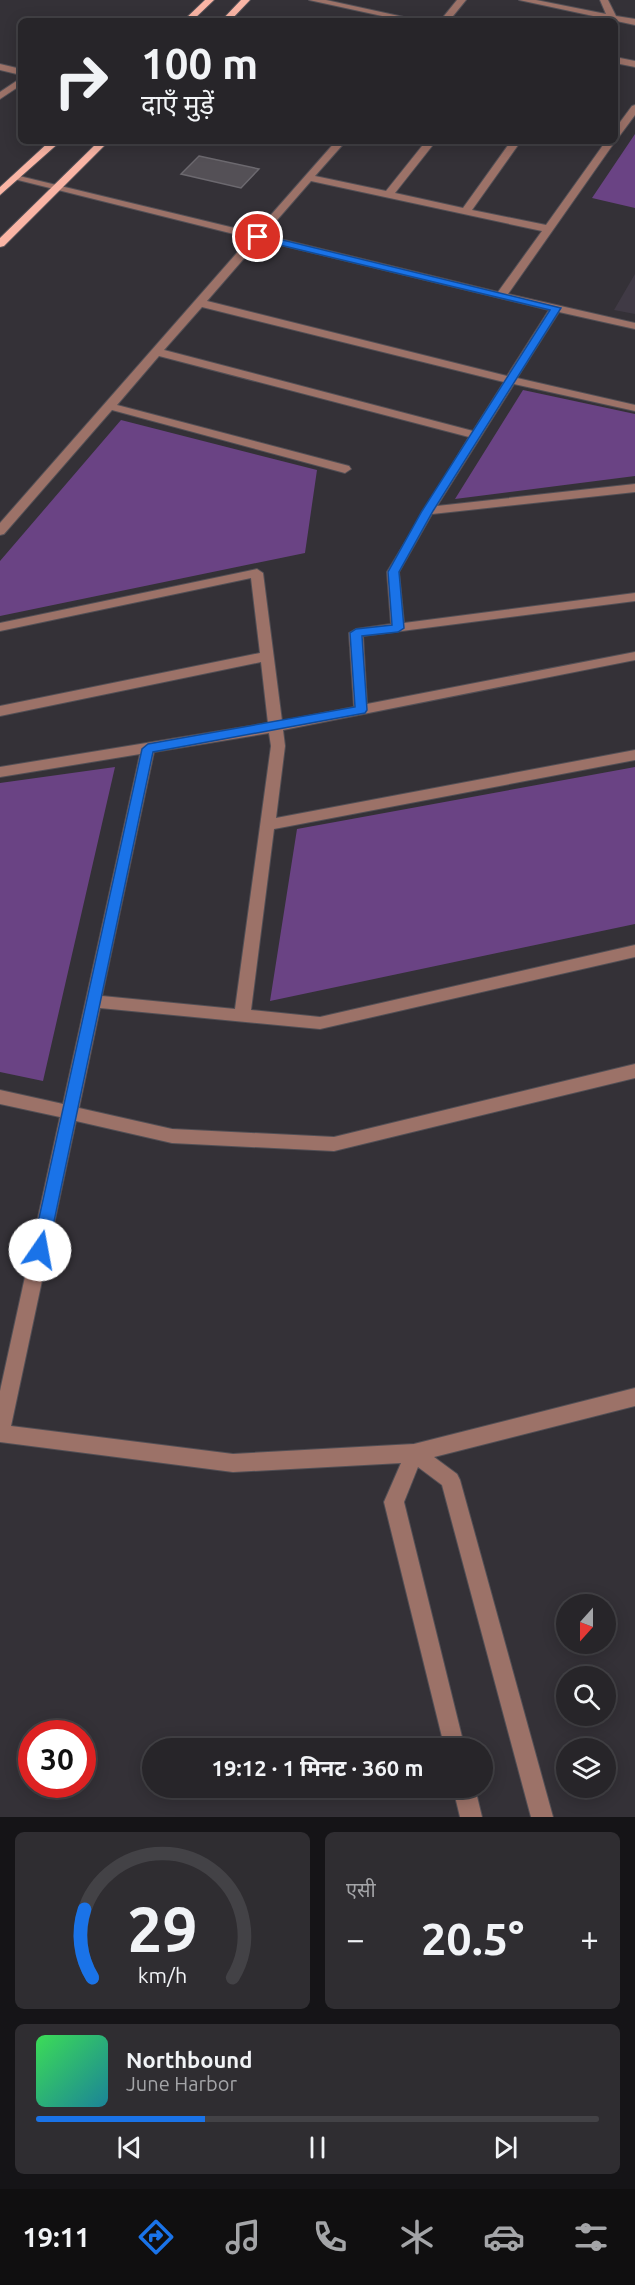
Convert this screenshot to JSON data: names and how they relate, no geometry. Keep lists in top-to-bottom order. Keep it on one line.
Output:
{"north":"bottom","page":{"turn":["100 m","दाएँ मुड़ें"],"limit":"30","trip":"19:12 · 1 मिनट · 360 m","tile":"एसी","heat":["−","20.5°","+"],"song":["Northbound","June Harbor"],"tabs":"19:11","gauge":["29","km/h"]}}
